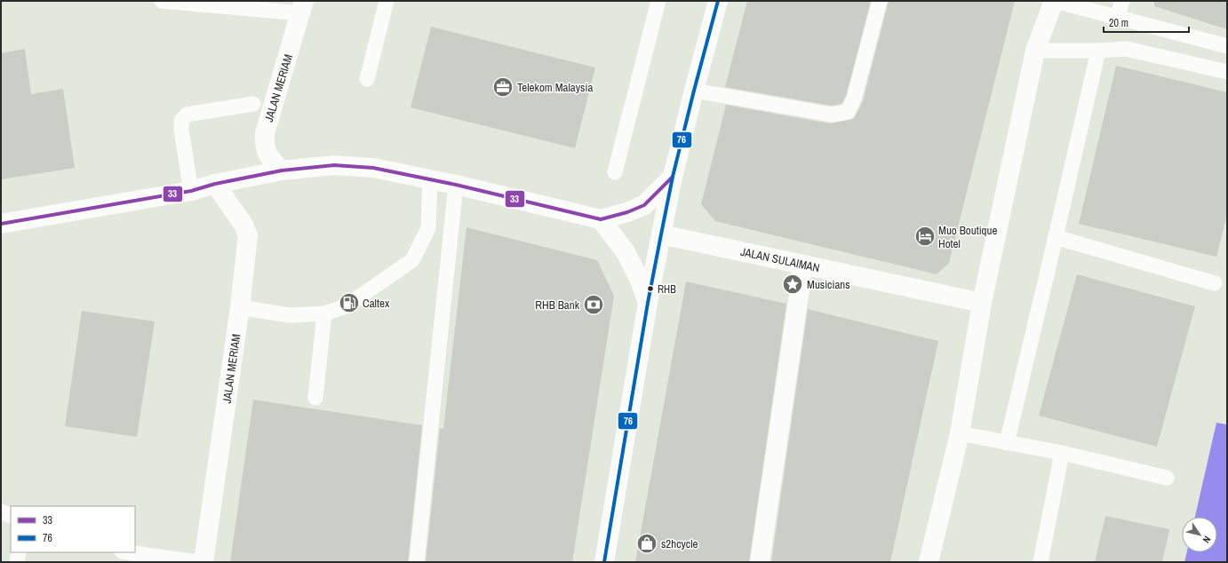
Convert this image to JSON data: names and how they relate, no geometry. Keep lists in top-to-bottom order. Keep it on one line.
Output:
{"streets":{"street":["JALAN MERIAM","JALAN SULAIMAN"]},"places":{"office":["Telekom Malaysia"],"hotel":["Muo Boutique Hotel"],"place":["Musicians"],"other":["RHB"],"fuel station":["Caltex"],"bank":["RHB Bank"],"shop":["s2hcycle"]},"lines":["transit line 76","transit line 33"],"legend":["33","76"],"scale_bar":"20 m","north":"bottom right"}
